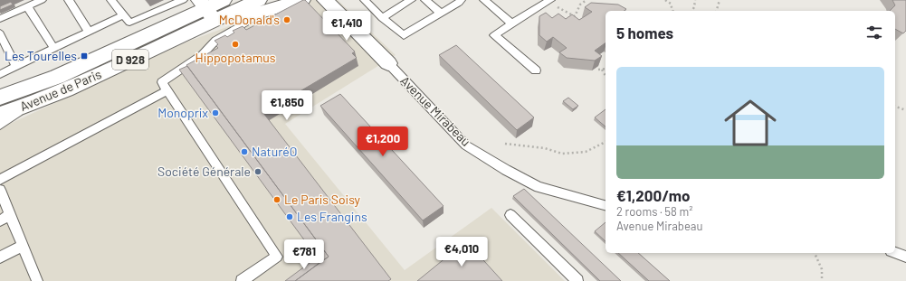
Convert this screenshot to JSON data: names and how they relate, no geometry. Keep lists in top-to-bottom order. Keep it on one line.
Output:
{"streets":{"main road":["D 928","Avenue de Paris","Avenue Mirabeau"]},"places":{"other":["McDonald's","Hippopotamus","Monoprix","NaturéO","Société Générale","Le Paris Soisy","Les Frangins"],"transit":["Les Tourelles"]},"page":{"price":["€1,410","€1,850","€1,200","€4,010","€781"],"heading":"5 homes","list":[{"name":"€1,200/mo","note":"2 rooms · 58 m² · Avenue Mirabeau"}]}}
